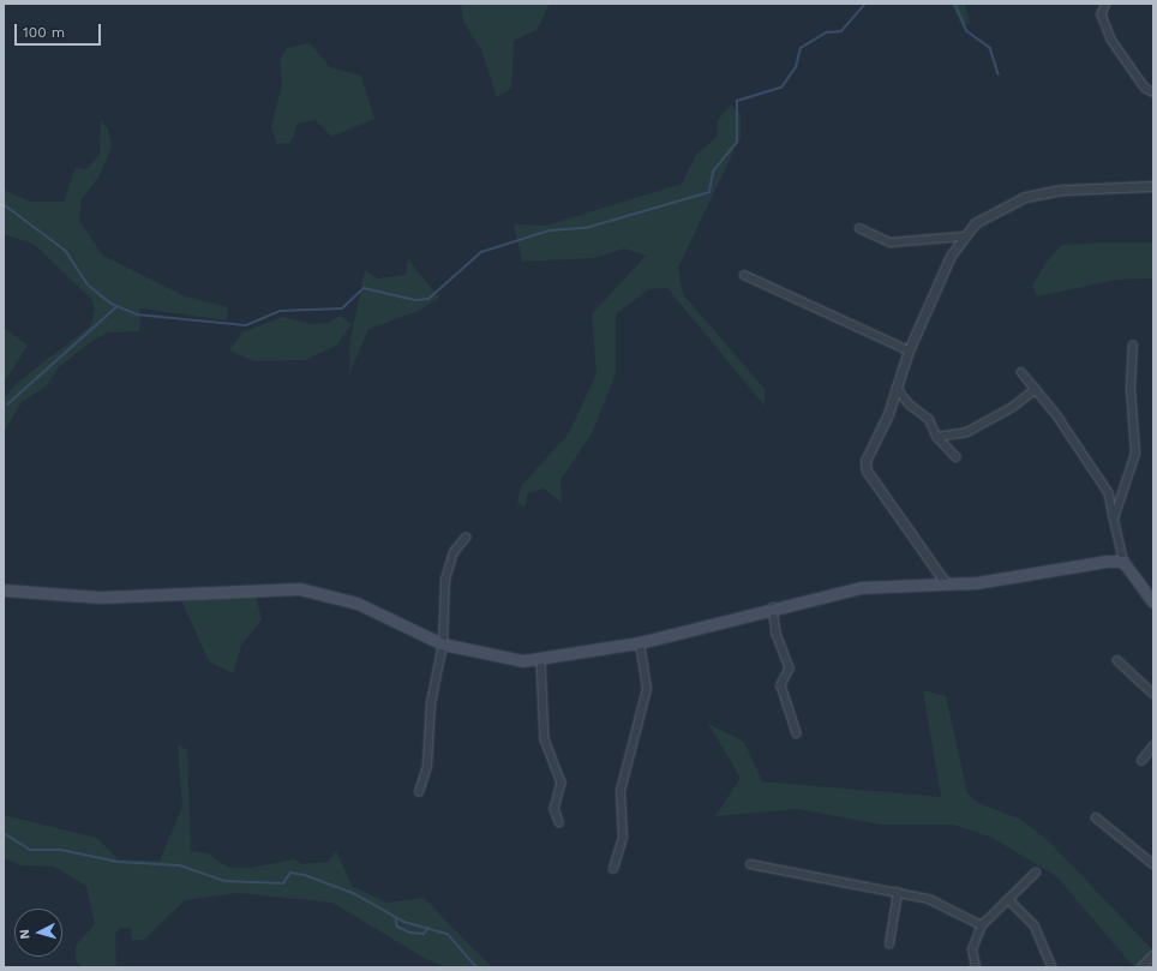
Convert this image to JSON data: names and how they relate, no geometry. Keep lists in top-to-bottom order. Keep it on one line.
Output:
{"scale_bar":"100 m","north":"left"}
